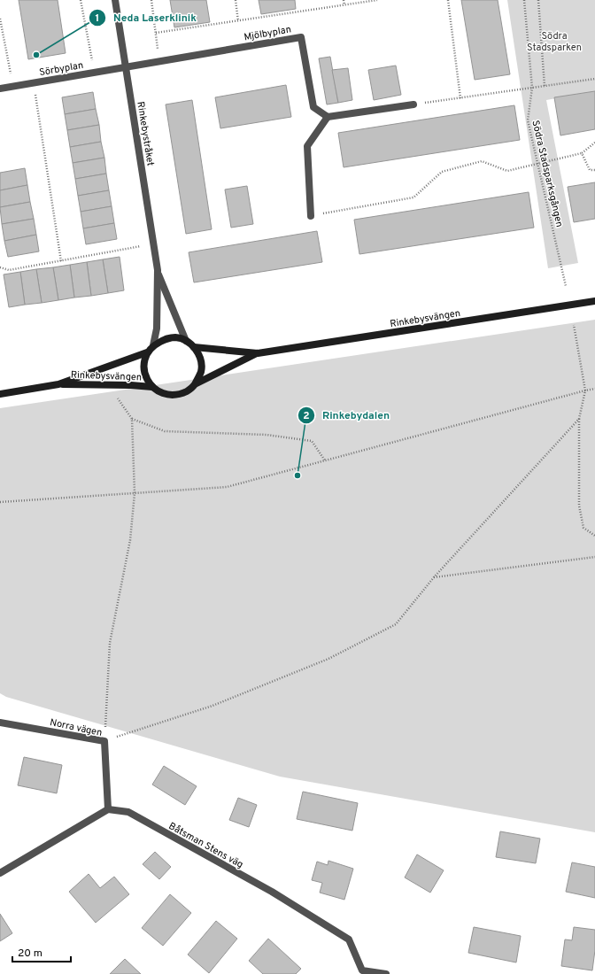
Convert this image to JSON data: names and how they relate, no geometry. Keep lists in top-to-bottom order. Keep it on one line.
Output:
{"streets":{"street":["Mjölbyplan","Sörbyplan","Rinkebystråket","Rinkebysvängen","Norra vägen","Båtsman Stens väg"],"path":["Södra Stadsparksgången"]},"crossings":[["Mjölbyplan","Sörbyplan"],["Mjölbyplan","Rinkebystråket"],["Sörbyplan","Rinkebystråket"],["Rinkebystråket","Rinkebysvängen"],["Norra vägen","Båtsman Stens väg"]],"parks":["Södra Stadsparken"],"places":["Neda Laserklinik","Rinkebydalen"],"scale_bar":"20 m"}
